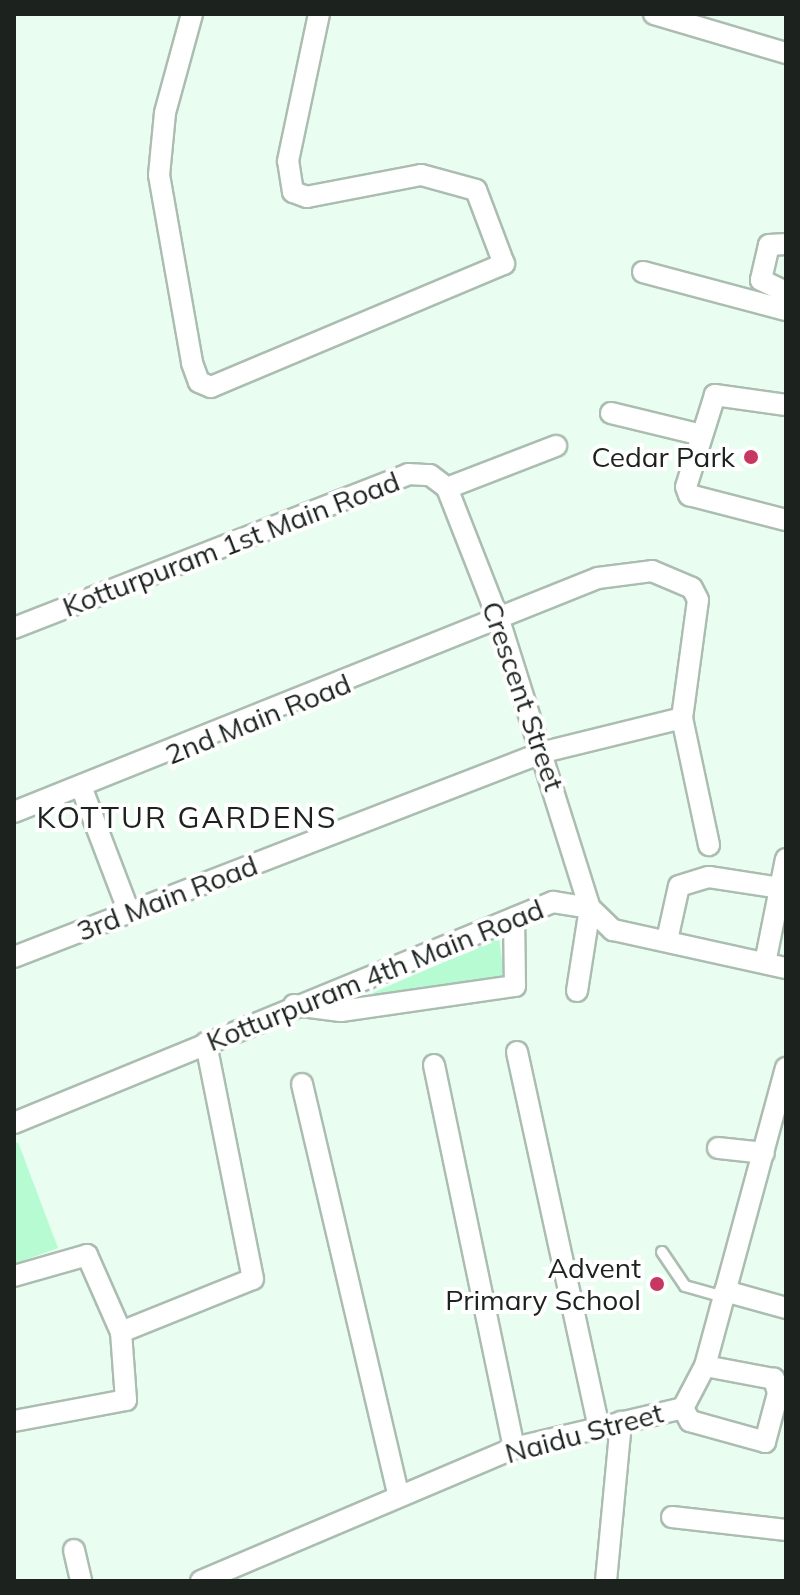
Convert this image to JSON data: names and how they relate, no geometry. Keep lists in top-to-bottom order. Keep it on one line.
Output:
{"streets":{"street":["Kotturpuram 1st Main Road","Crescent Street","2nd Main Road","3rd Main Road","Kotturpuram 4th Main Road","Naidu Street"]},"crossings":[["Kotturpuram 1st Main Road","Crescent Street"],["Crescent Street","2nd Main Road"],["Crescent Street","3rd Main Road"],["Crescent Street","Kotturpuram 4th Main Road"],["2nd Main Road","3rd Main Road"]],"districts":["KOTTUR GARDENS"],"places":["Cedar Park","Advent Primary School"]}
